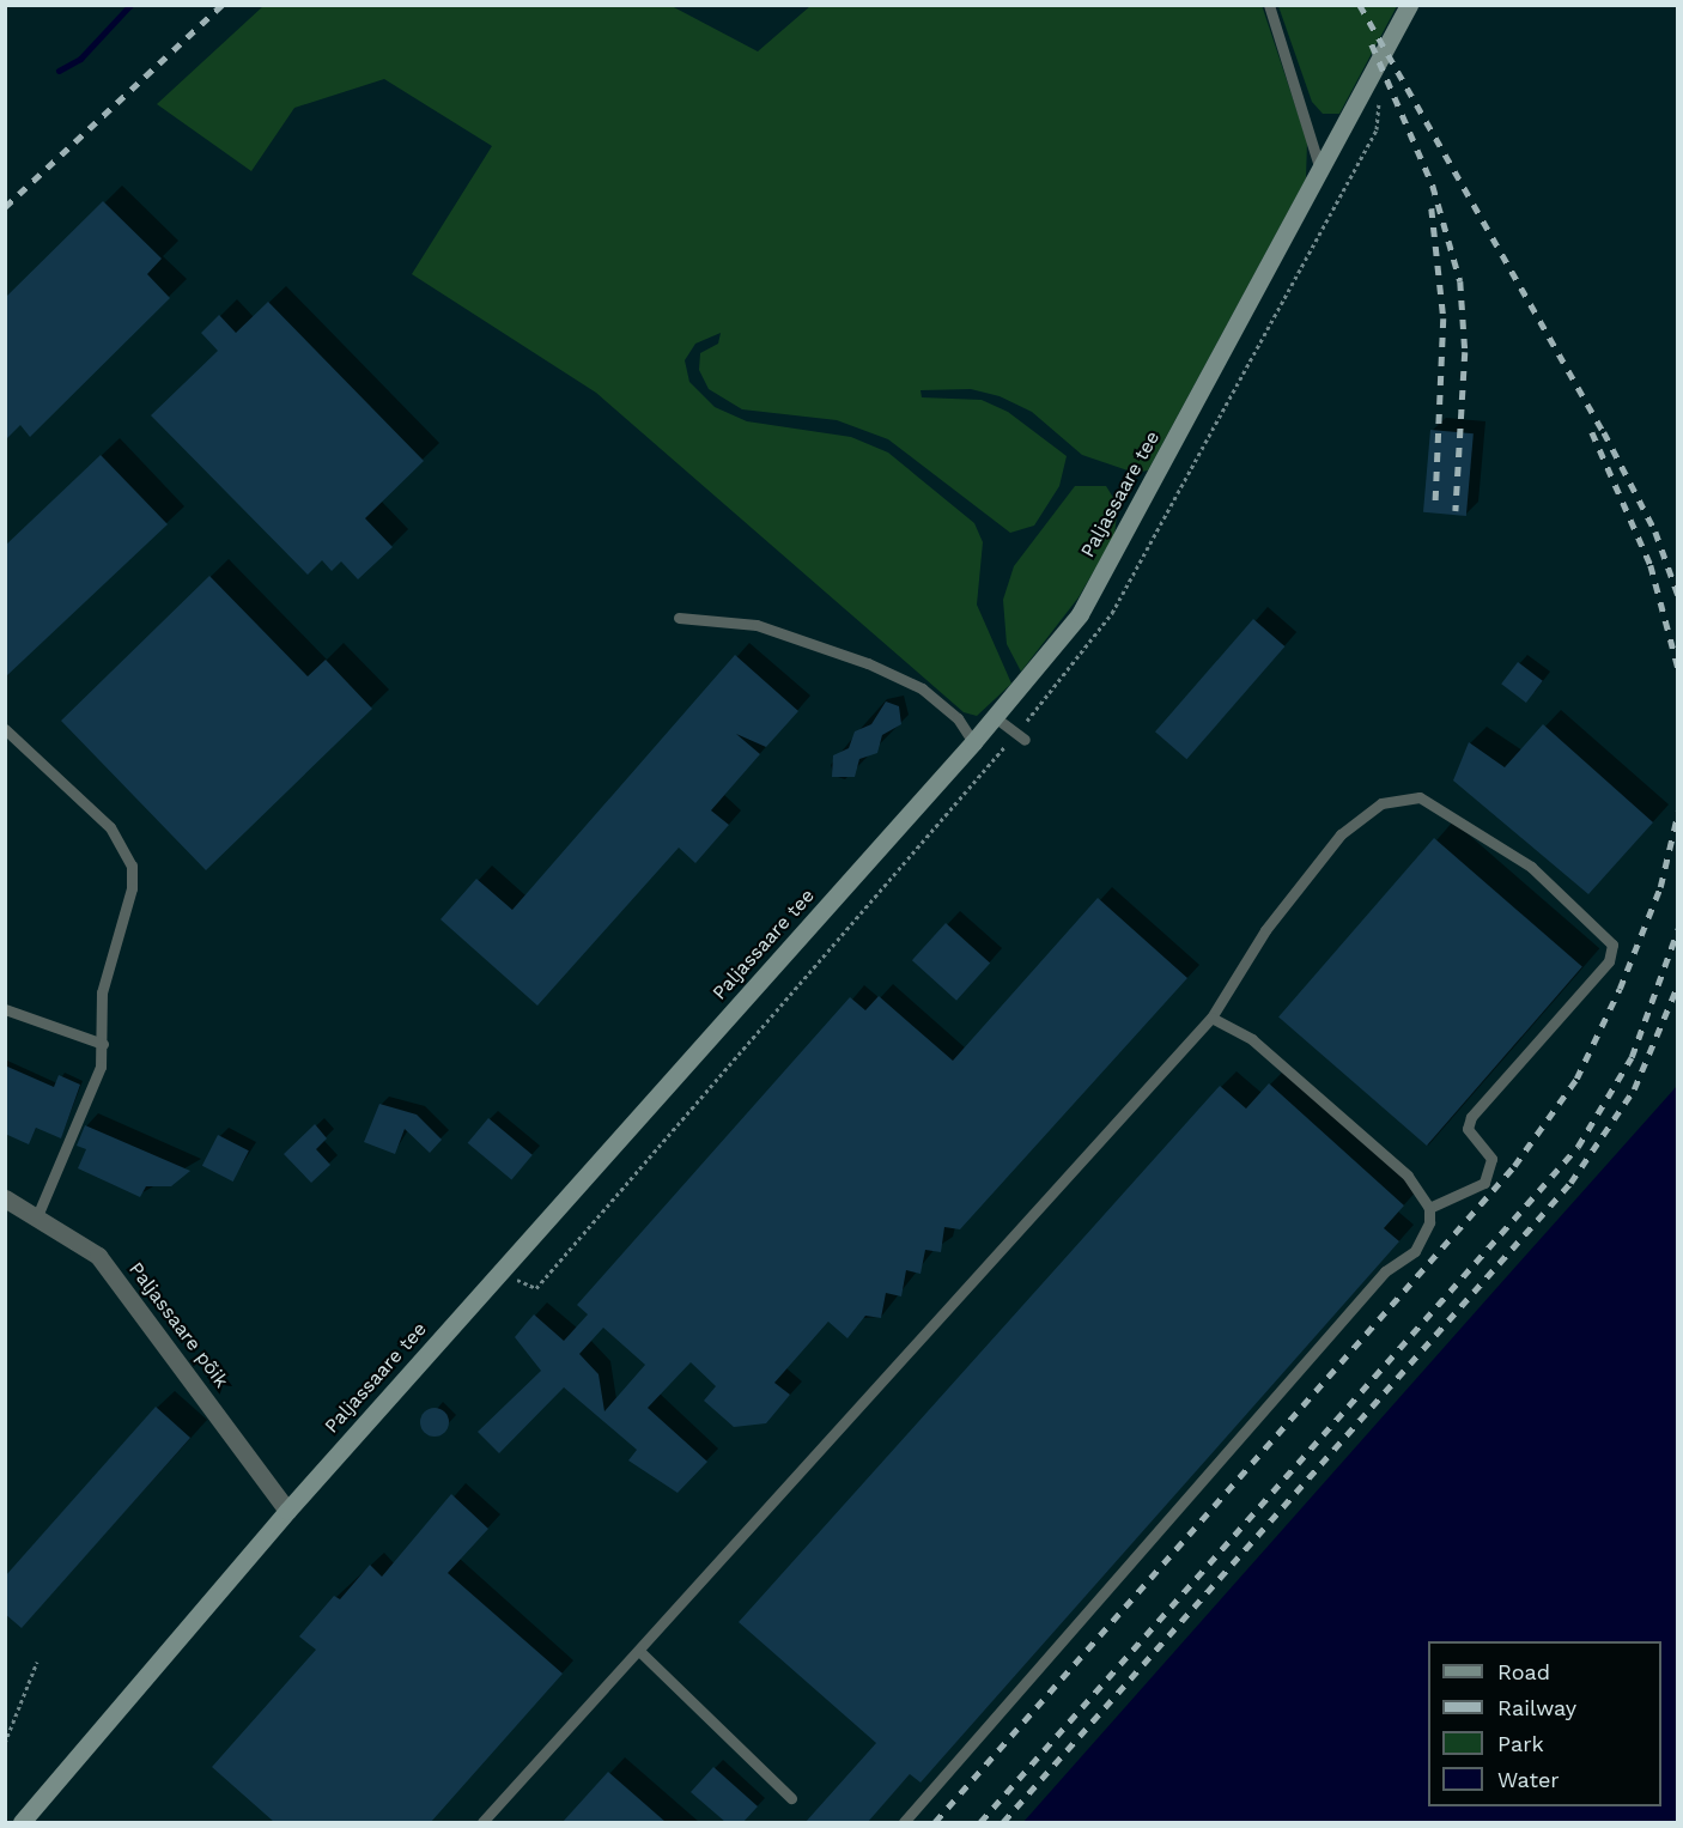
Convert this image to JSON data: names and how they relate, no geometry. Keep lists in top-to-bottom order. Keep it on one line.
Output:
{"streets":{"street":["Paljassaare tee","Paljassaare põik"]},"crossings":[["Paljassaare tee","Paljassaare põik"]],"legend":["Road","Railway","Park","Water"]}
